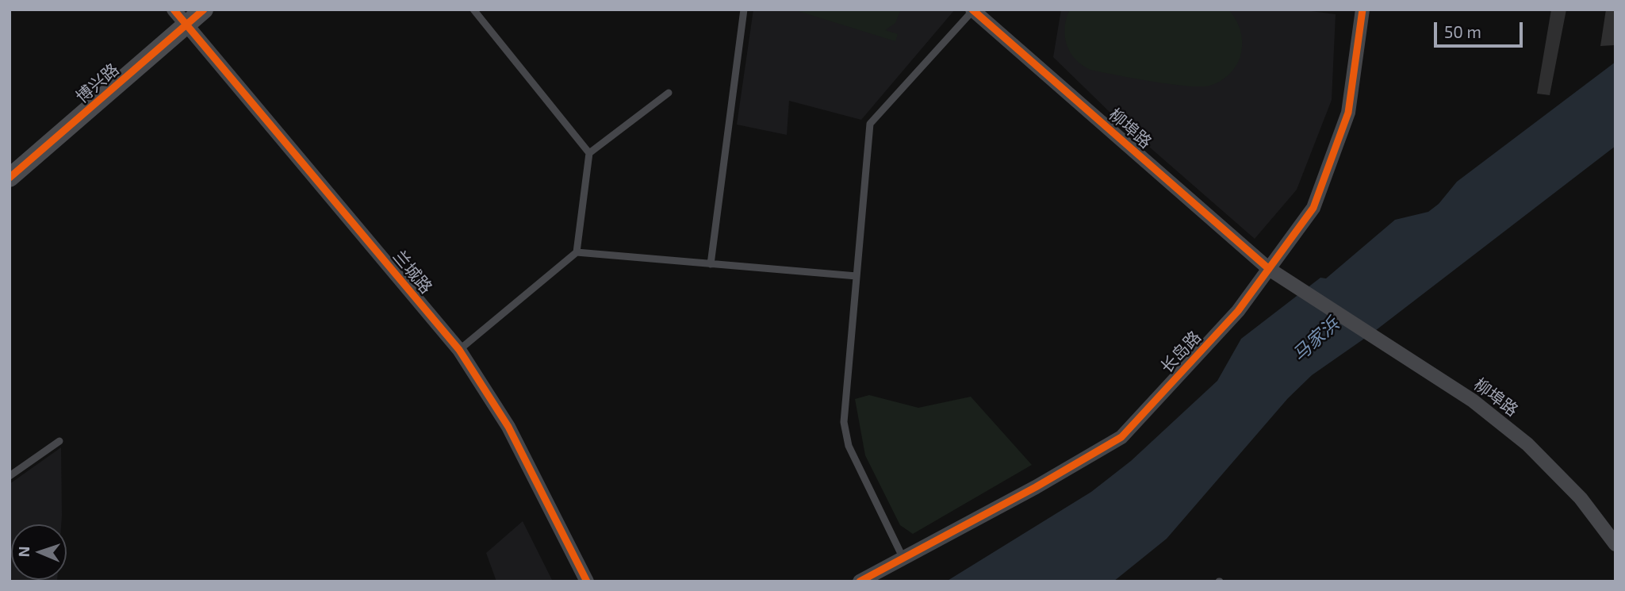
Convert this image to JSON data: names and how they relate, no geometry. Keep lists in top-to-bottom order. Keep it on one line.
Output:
{"streets":{"street":["博兴路","柳埠路","兰城路","长岛路"]},"crossings":[["博兴路","兰城路"],["柳埠路","长岛路"]],"water":["马家浜"],"scale_bar":"50 m","north":"left"}
